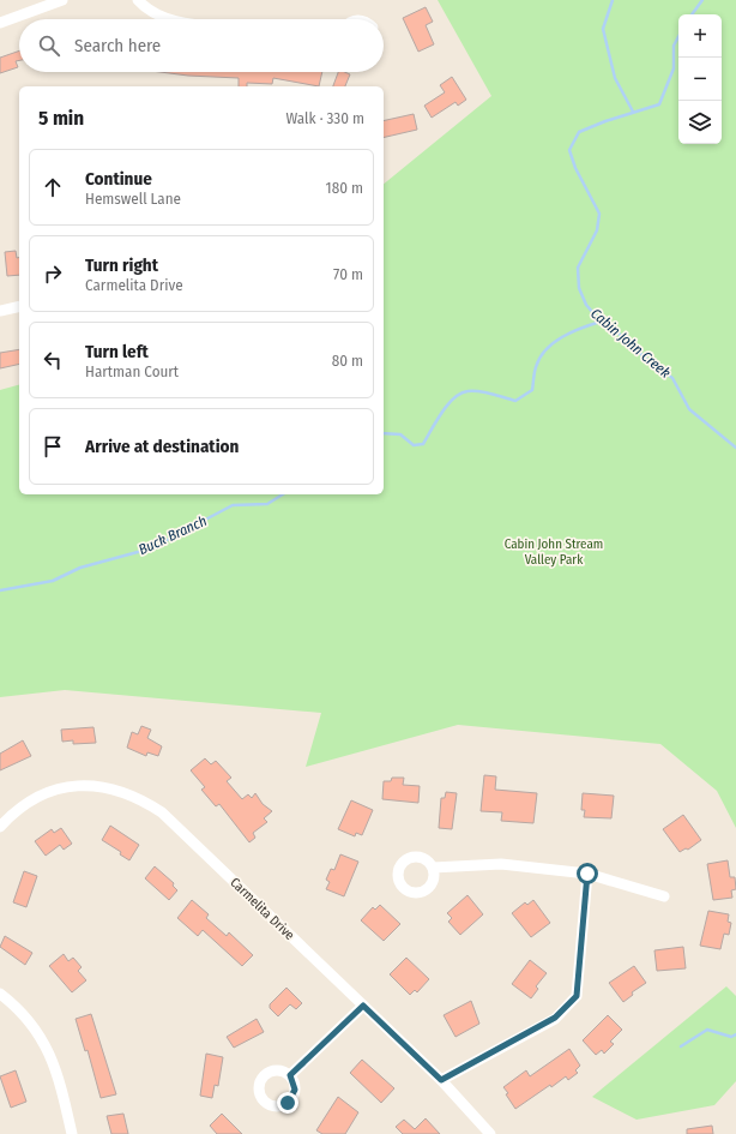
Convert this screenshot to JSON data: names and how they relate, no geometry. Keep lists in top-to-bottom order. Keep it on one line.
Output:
{"streets":{"street":["Carmelita Drive"]},"water":["Cabin John Creek","Buck Branch"],"parks":["Cabin John Stream Valley Park"],"page":{"map_buttons":["+","−"],"search":"Search here","heading":["5 min","Walk · 330 m"],"list":[["Continue","Hemswell Lane","180 m"],["Turn right","Carmelita Drive","70 m"],["Turn left","Hartman Court","80 m"],"Arrive at destination"]}}
